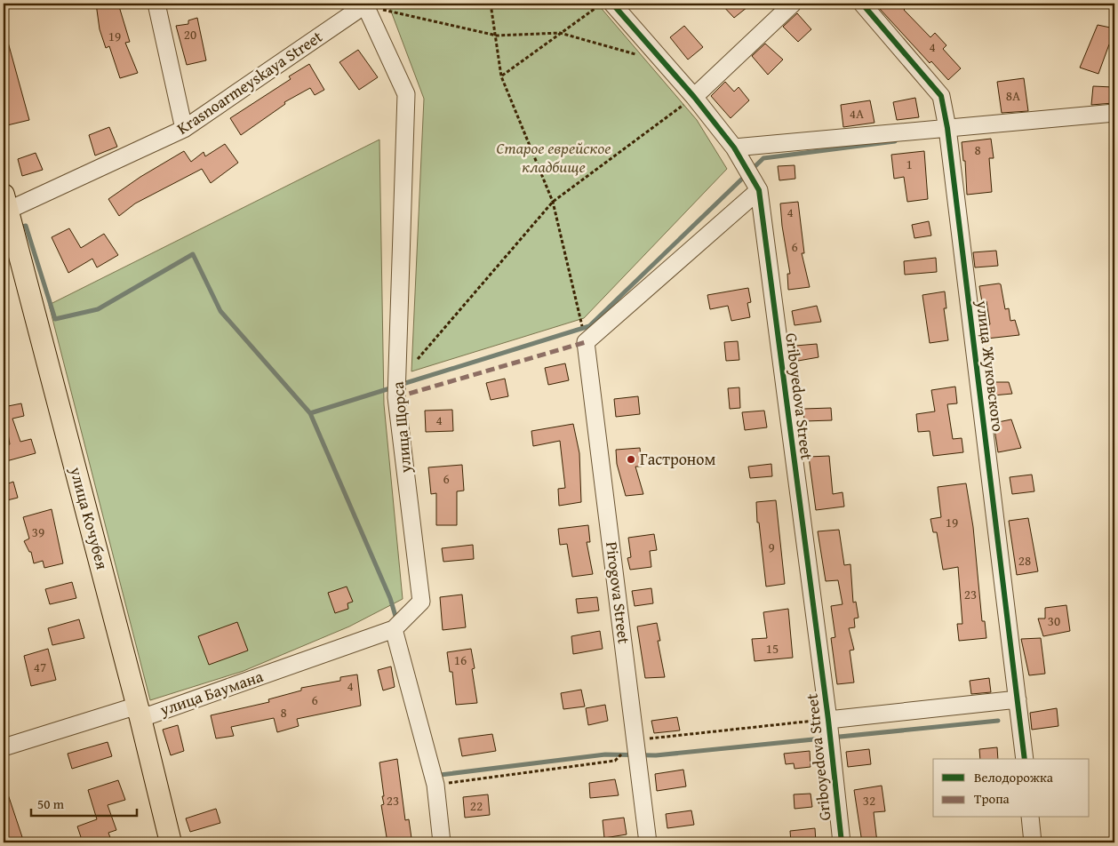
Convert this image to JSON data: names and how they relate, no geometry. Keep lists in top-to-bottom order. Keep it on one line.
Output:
{"streets":{"main road":["улица Кочубея"],"street":["Krasnoarmeyskaya Street","улица Жуковского","Griboyedova Street","улица Щорса","Pirogova Street","улица Баумана"]},"crossings":[["Krasnoarmeyskaya Street","улица Щорса"],["Krasnoarmeyskaya Street","улица Кочубея"],["улица Щорса","улица Баумана"],["улица Кочубея","улица Баумана"]],"parks":["Старое еврейское кладбище"],"places":["Гастроном"],"house_numbers":["20","19","4","8А","4А","8","1","4","6","4","6","19","39","9","28","23","30","15","16","47","4","6","8","23","32","22"],"legend":["Велодорожка","Тропа"],"scale_bar":"50 m"}
